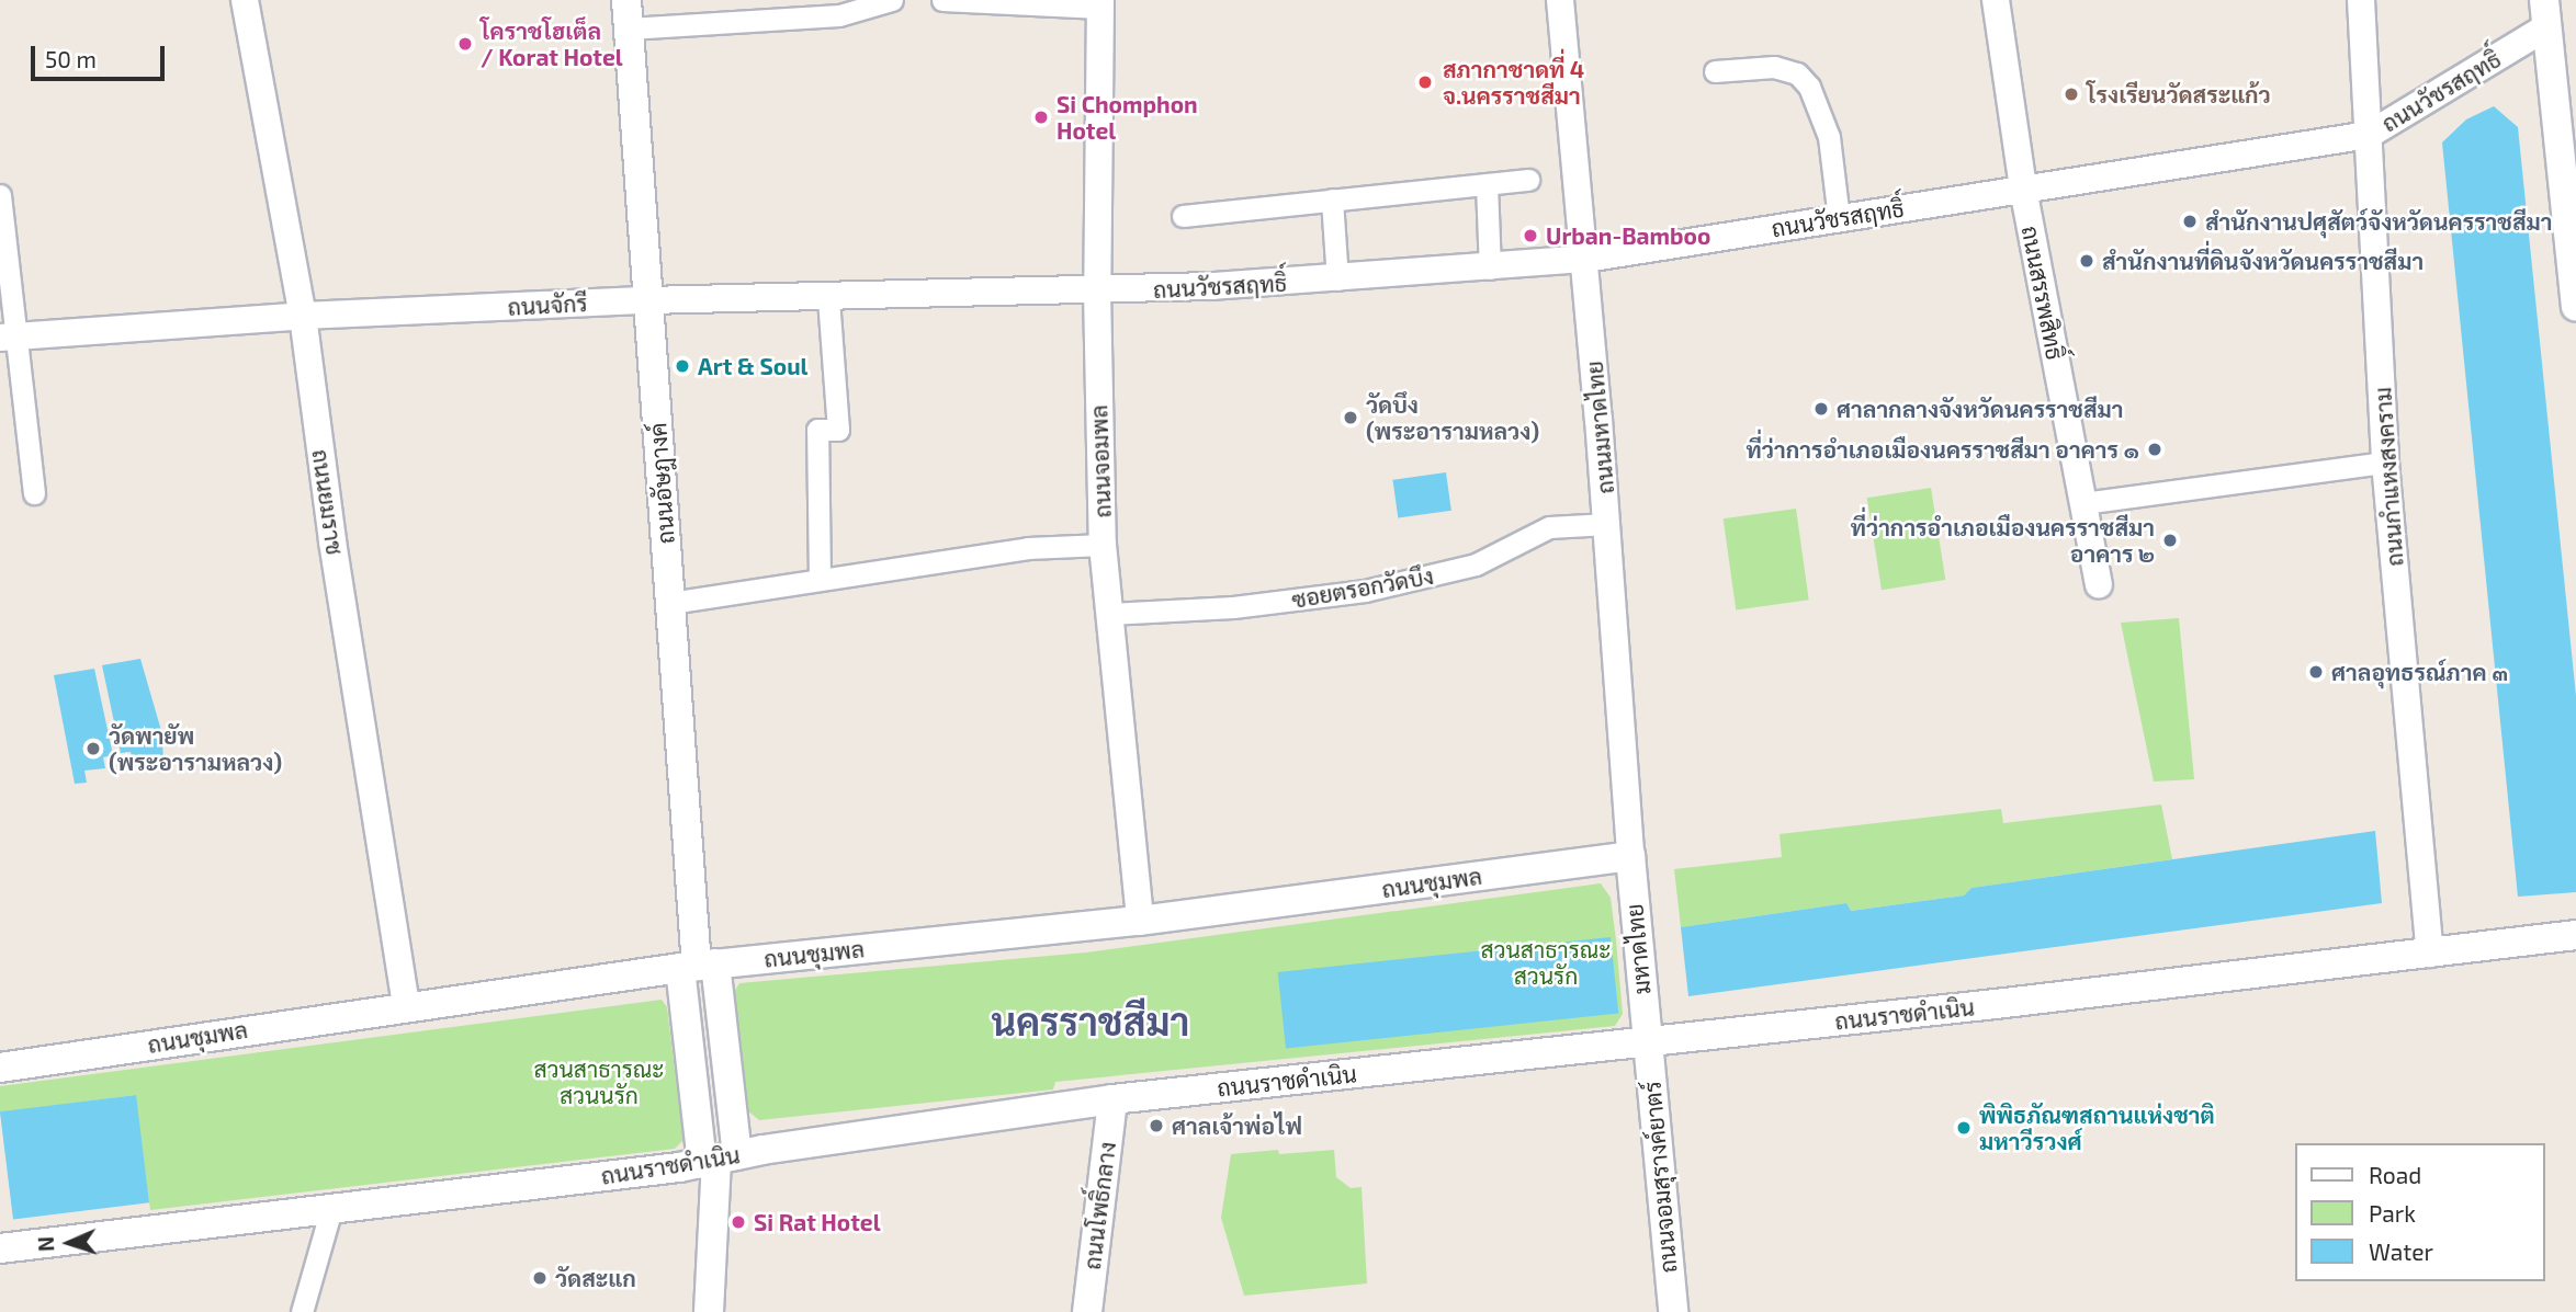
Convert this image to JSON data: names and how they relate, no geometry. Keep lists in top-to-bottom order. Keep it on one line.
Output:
{"streets":{"main road":["ถนนอัษฎางค์","ถนนชุมพล","มหาดไทย","ถนนราชดำเนิน","ถนนจอมสุรางค์ยาตร์","ถนนโพธิ์กลาง"],"street":["ถนนวัชรสฤทธิ์","ถนนสรรพสิทธิ์","ถนนจักรี","ถนนมหาดไทย","ถนนจอมพล","ถนนกำแหงสงคราม","ถนนยมราช","ซอยตรอกวัดบึง"]},"crossings":[["ถนนวัชรสฤทธิ์","ถนนสรรพสิทธิ์"],["ถนนวัชรสฤทธิ์","ถนนจักรี"],["ถนนวัชรสฤทธิ์","ถนนมหาดไทย"],["ถนนวัชรสฤทธิ์","ถนนจอมพล"],["ถนนวัชรสฤทธิ์","ถนนกำแหงสงคราม"],["ถนนจักรี","ถนนจอมพล"],["ถนนจักรี","ถนนอัษฎางค์"],["ถนนจักรี","ถนนยมราช"],["ถนนมหาดไทย","ซอยตรอกวัดบึง"],["ถนนมหาดไทย","ถนนชุมพล"],["ถนนมหาดไทย","มหาดไทย"],["ถนนจอมพล","ซอยตรอกวัดบึง"],["ถนนจอมพล","ถนนชุมพล"],["ถนนกำแหงสงคราม","ถนนราชดำเนิน"],["ถนนอัษฎางค์","ถนนชุมพล"],["ถนนอัษฎางค์","ถนนราชดำเนิน"],["ถนนยมราช","ถนนชุมพล"],["ถนนชุมพล","มหาดไทย"],["มหาดไทย","ถนนราชดำเนิน"],["มหาดไทย","ถนนจอมสุรางค์ยาตร์"],["ถนนราชดำเนิน","ถนนจอมสุรางค์ยาตร์"],["ถนนราชดำเนิน","ถนนโพธิ์กลาง"]],"districts":["นครราชสีมา"],"parks":["สวนสาธารณะ สวนรัก","สวนสาธารณะ สวนนรัก"],"places":["โคราชโฮเต็ล / Korat Hotel","สภากาชาดที่ 4 จ.นครราชสีมา","โรงเรียนวัดสระแก้ว","Si Chomphon Hotel","สำนักงานปศุสัตว์จังหวัดนครราชสีมา","Urban-Bamboo","สำนักงานที่ดินจังหวัดนครราชสีมา","Art & Soul","ศาลากลางจังหวัดนครราชสีมา","วัดบึง (พระอารามหลวง)","ที่ว่าการอำเภอเมืองนครราชสีมา อาคาร ๑","ที่ว่าการอำเภอเมืองนครราชสีมา อาคาร ๒","ศาลอุทธรณ์ภาค ๓","วัดพายัพ (พระอารามหลวง)","ศาลเจ้าพ่อไฟ","พิพิธภัณฑสถานแห่งชาติ มหาวีรวงศ์","Si Rat Hotel","วัดสะแก"],"legend":["Road","Park","Water"],"scale_bar":"50 m","north":"left"}
